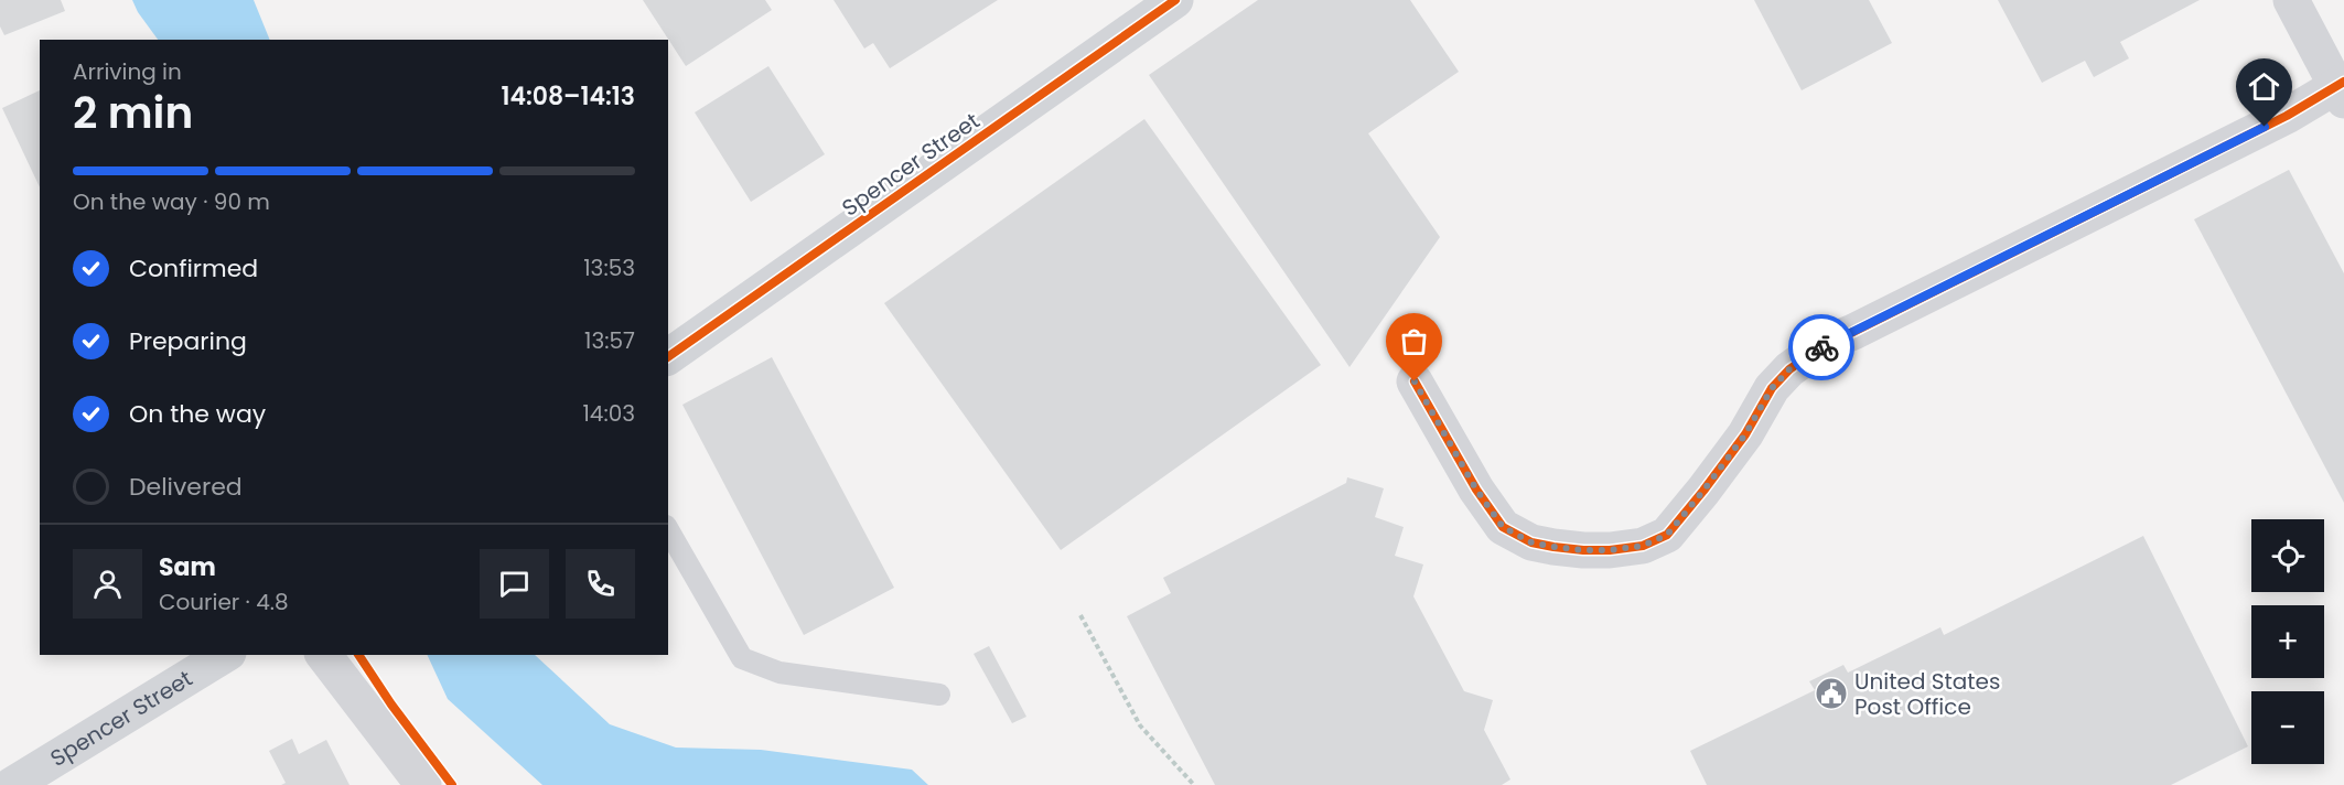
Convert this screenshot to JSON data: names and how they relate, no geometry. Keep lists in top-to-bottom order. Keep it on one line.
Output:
{"streets":{"street":["Spencer Street"]},"places":{"public building":["United States Post Office"]},"page":{"heading":["2 min","Arriving in","14:08–14:13"],"panel":["Sam","Courier · 4.8"],"bar":"On the way · 90 m","list":[["Confirmed","13:53"],["Preparing","13:57"],["On the way","14:03"],"Delivered"],"map_buttons":["+","−"]}}
